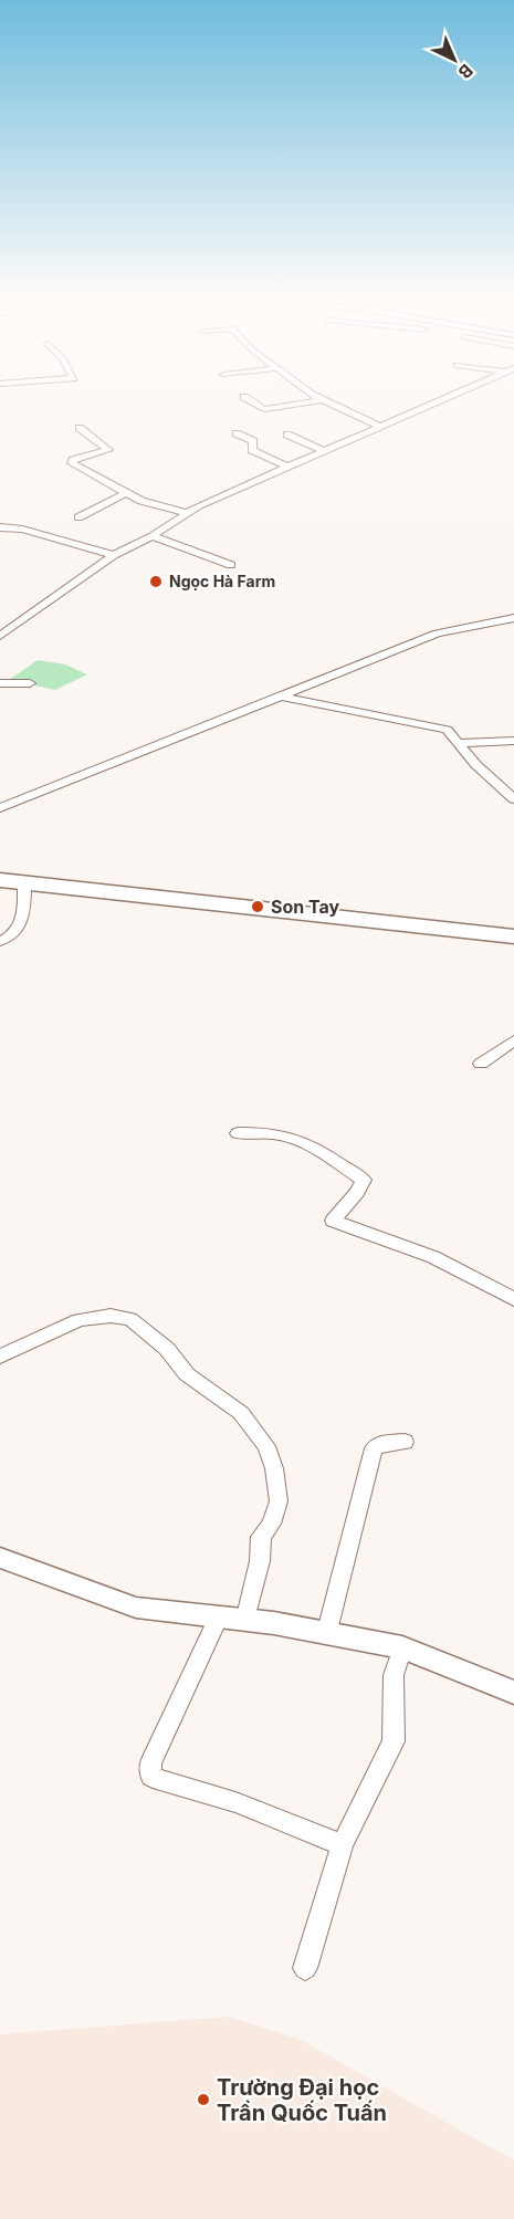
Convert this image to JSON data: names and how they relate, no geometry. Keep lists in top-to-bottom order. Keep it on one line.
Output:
{"places":["Ngọc Hà Farm","Son Tay","Trường Đại học Trần Quốc Tuấn"],"north":"bottom right"}
